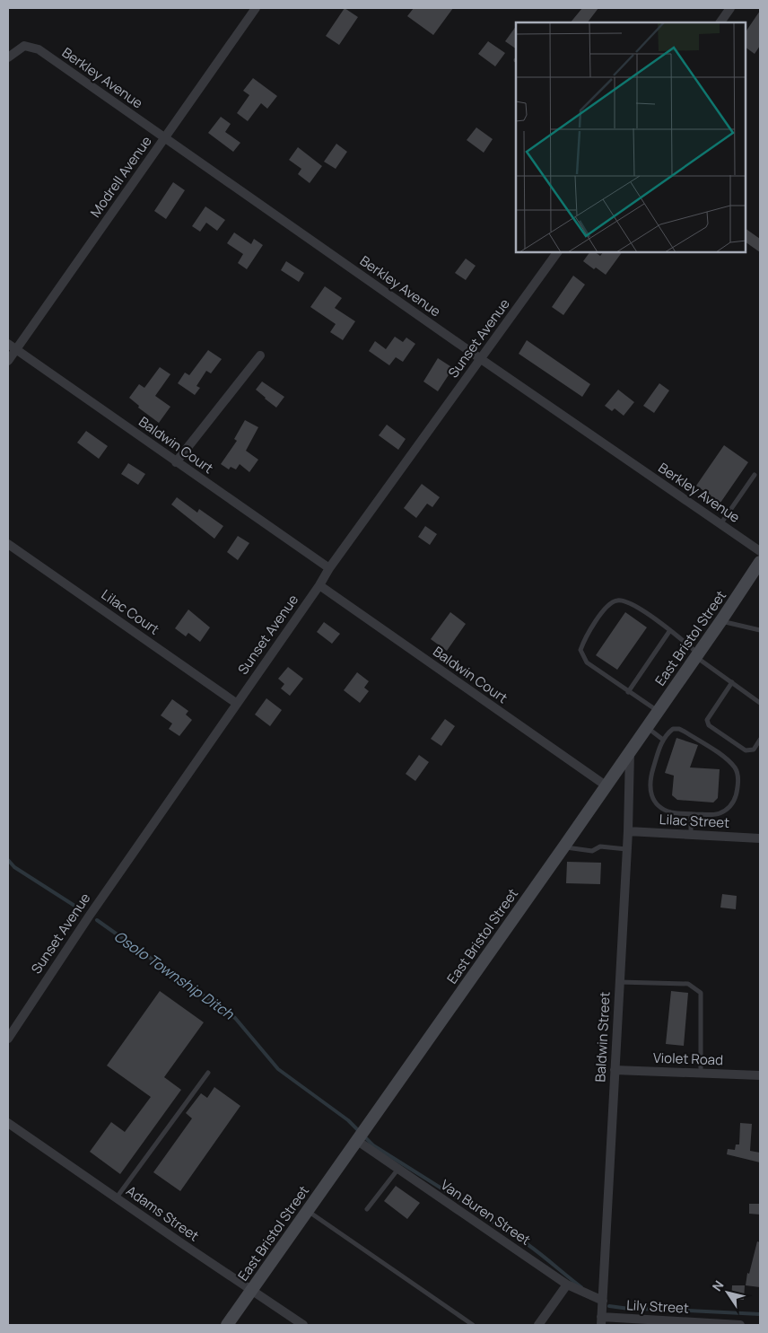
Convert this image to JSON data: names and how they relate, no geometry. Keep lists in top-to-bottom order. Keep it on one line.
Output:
{"streets":{"main road":["East Bristol Street"],"street":["Berkley Avenue","Modrell Avenue","Sunset Avenue","Baldwin Court","Lilac Court","Lilac Street","Baldwin Street","Violet Road","Van Buren Street","Adams Street","Lily Street"]},"crossings":[["Berkley Avenue","Modrell Avenue"],["Berkley Avenue","Sunset Avenue"],["Modrell Avenue","Baldwin Court"],["Sunset Avenue","Baldwin Court"],["Sunset Avenue","Lilac Court"],["Baldwin Court","East Bristol Street"],["East Bristol Street","Baldwin Street"],["East Bristol Street","Van Buren Street"],["East Bristol Street","Adams Street"],["Lilac Street","Baldwin Street"],["Baldwin Street","Violet Road"],["Baldwin Street","Van Buren Street"],["Baldwin Street","Lily Street"]],"water":["Osolo Township Ditch"],"north":"top left"}
